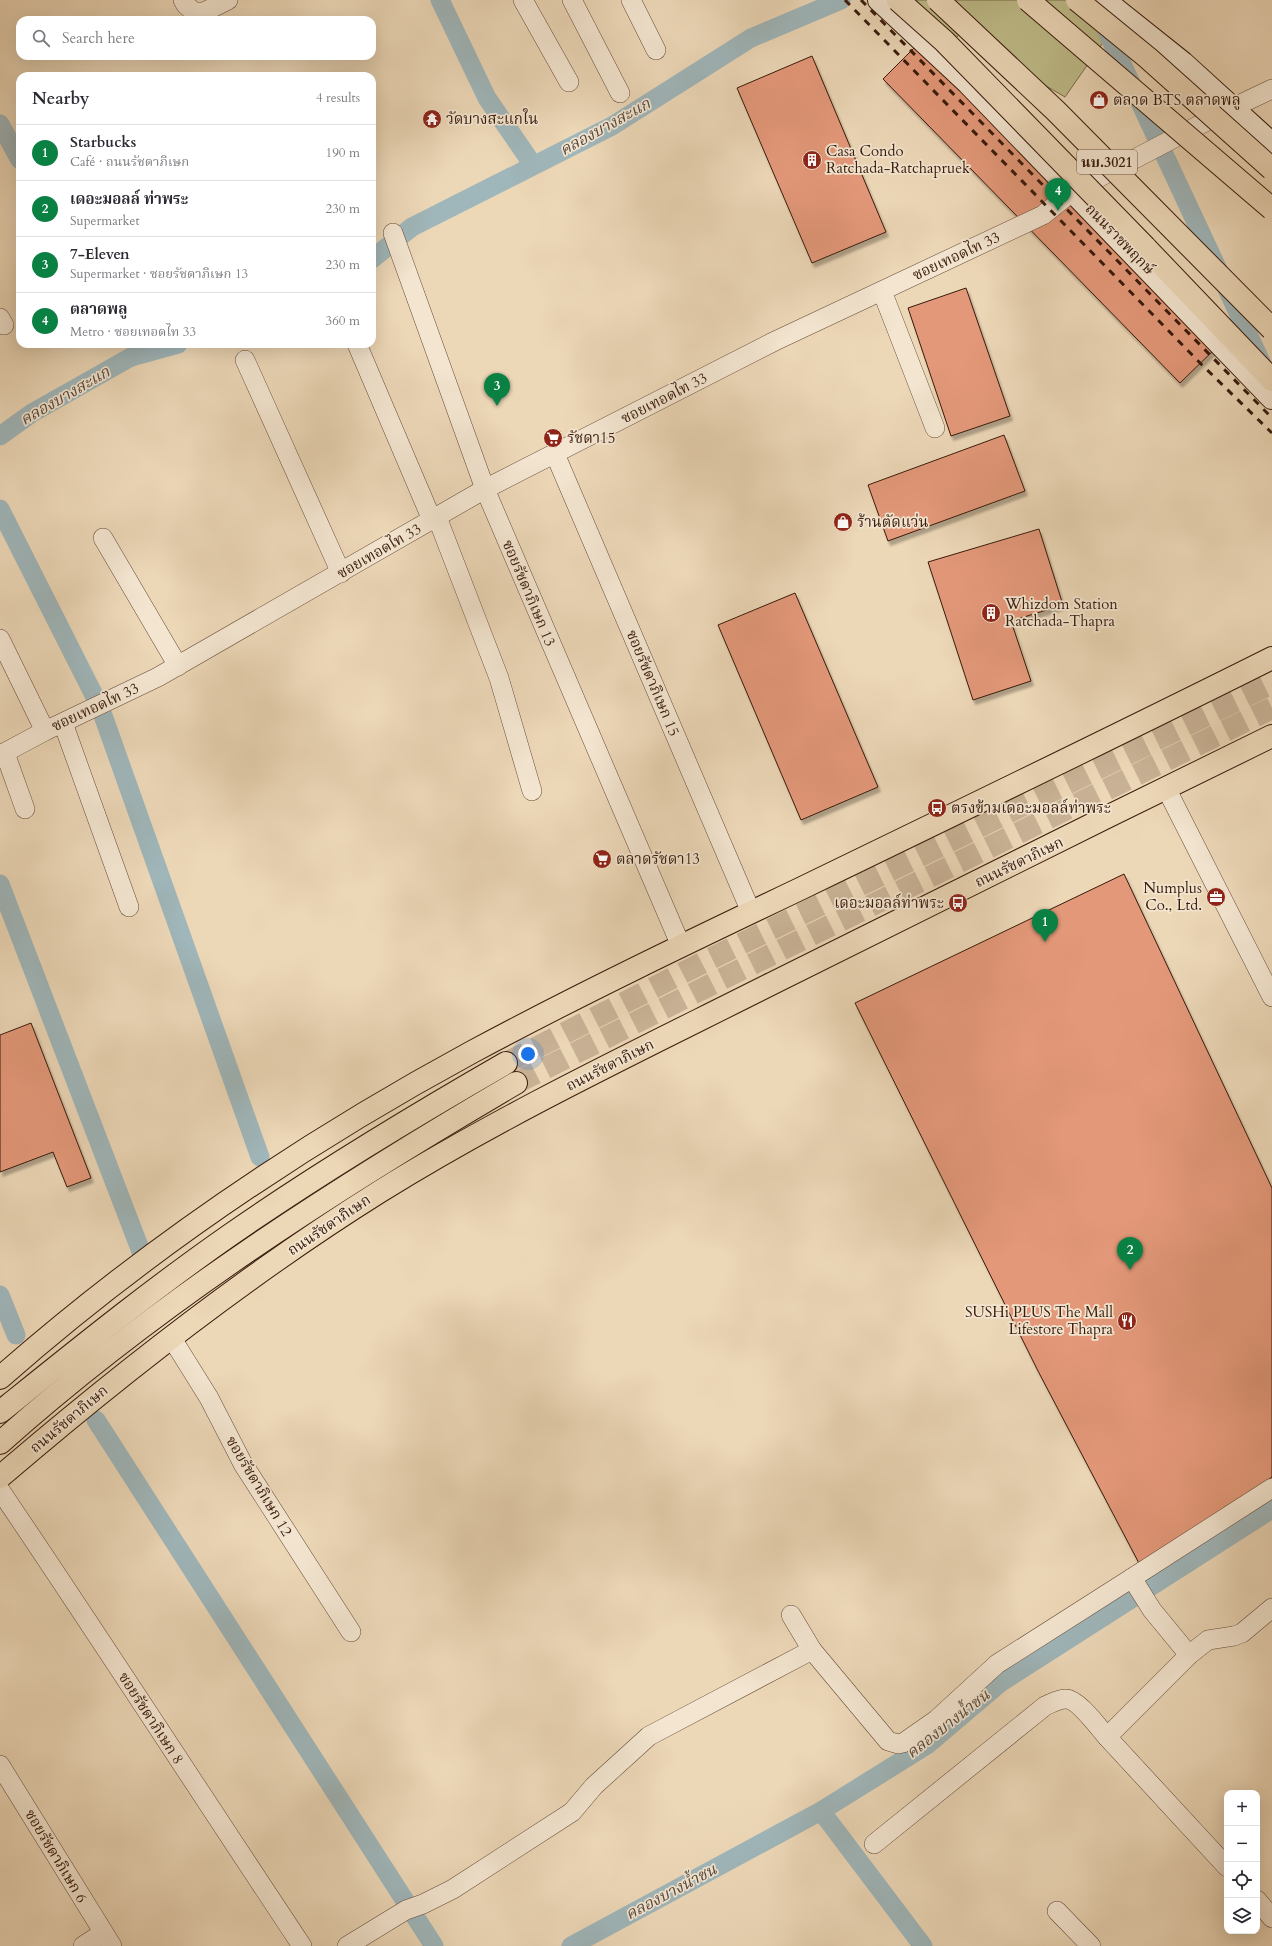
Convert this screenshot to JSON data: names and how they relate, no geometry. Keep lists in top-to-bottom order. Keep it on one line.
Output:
{"streets":{"main road":["นบ.3021","ถนนราชพฤกษ์","ถนนรัชดาภิเษก"],"street":["ซอยเทอดไท 33","ซอยรัชดาภิเษก 13","ซอยรัชดาภิเษก 15","ซอยรัชดาภิเษก 12","ซอยรัชดาภิเษก 8","ซอยรัชดาภิเษก 6"]},"crossings":[["ถนนราชพฤกษ์","ซอยเทอดไท 33"],["ซอยเทอดไท 33","ซอยรัชดาภิเษก 13"],["ซอยเทอดไท 33","ซอยรัชดาภิเษก 15"],["ถนนรัชดาภิเษก","ซอยรัชดาภิเษก 12"]],"water":["คลองบางสะแก","คลองบางน้ำชน"],"places":{"shop":["ตลาด BTS ตลาดพลู","ร้านตัดแว่น"],"temple":["วัดบางสะแกใน"],"building":["Casa Condo Ratchada-Ratchapruek","Whizdom Station Ratchada-Thapra"],"supermarket":["รัชดา15","ตลาดรัชดา13"],"bus stop":["ตรงข้ามเดอะมอลล์ท่าพระ","เดอะมอลล์ท่าพระ"],"office":["Numplus Co., Ltd."],"restaurant":["SUSHi PLUS The Mall Lifestore Thapra"]},"page":{"search":"Search here","heading":["Nearby","4 results"],"list":[{"mark":"1","name":"Starbucks","note":"Café · ถนนรัชดาภิเษก","value":"190 m"},{"mark":"2","name":"เดอะมอลล์ ท่าพระ","note":"Supermarket","value":"230 m"},{"mark":"3","name":"7-Eleven","note":"Supermarket · ซอยรัชดาภิเษก 13","value":"230 m"},{"mark":"4","name":"ตลาดพลู","note":"Metro · ซอยเทอดไท 33","value":"360 m"}],"pins":["4","3","1","2"],"map_buttons":["+","−"]}}
